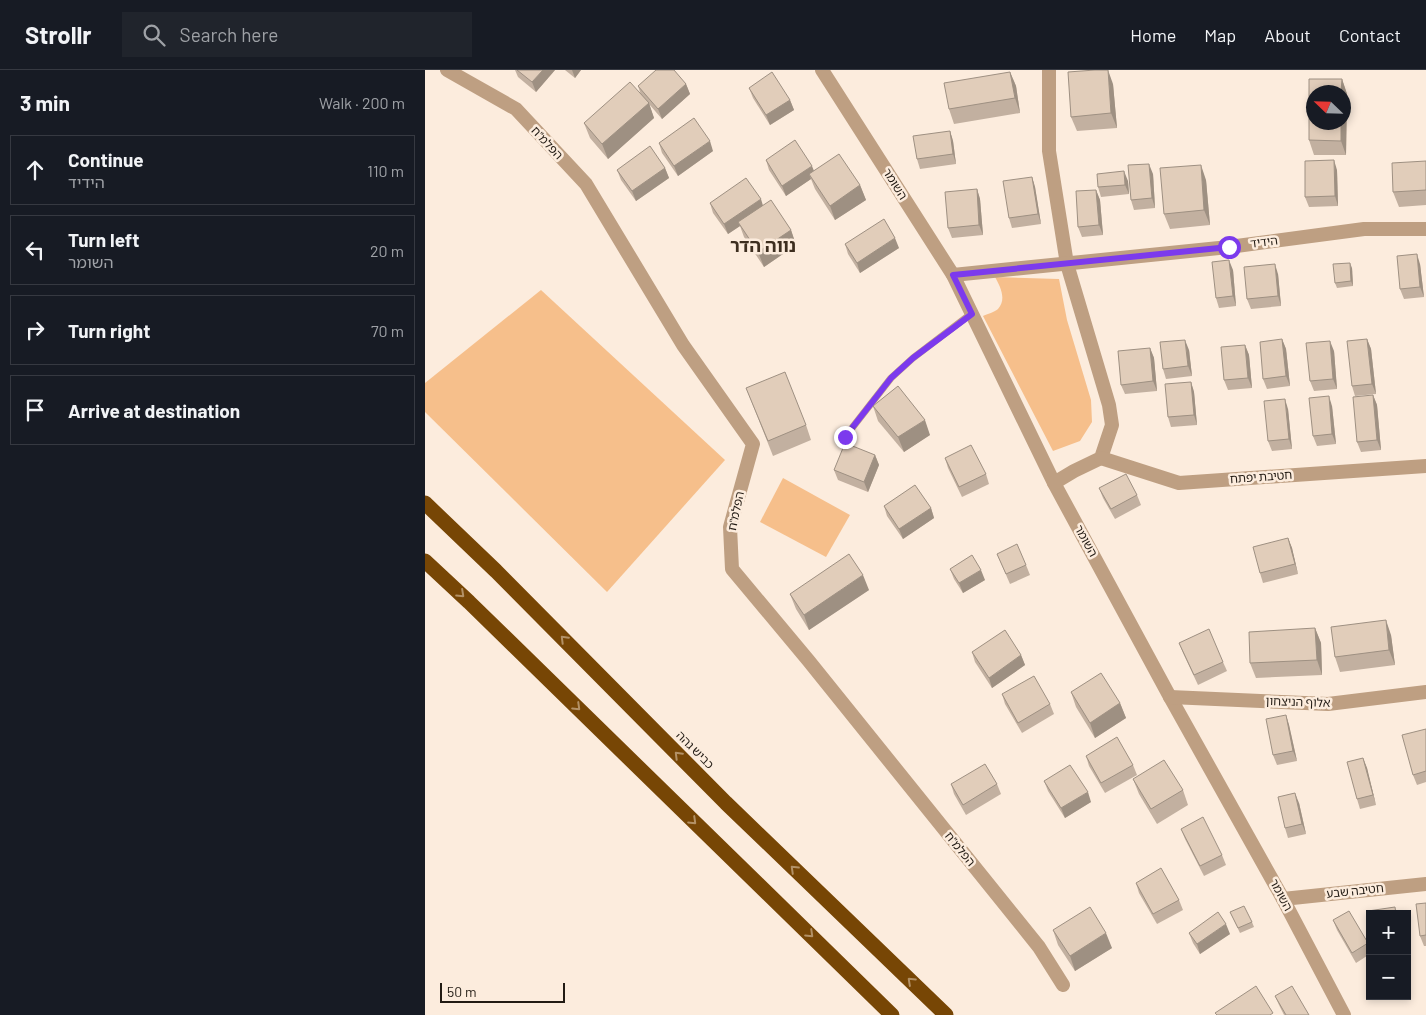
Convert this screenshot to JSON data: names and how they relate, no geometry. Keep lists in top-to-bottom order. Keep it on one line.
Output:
{"streets":{"highway":["כביש גהה"],"street":["הפלמ\"ח","השומר","הידיד","חטיבת יפתח","אלוף הניצחון","חטיבה שבע"]},"crossings":[["השומר","הידיד"],["השומר","אלוף הניצחון"],["השומר","חטיבה שבע"]],"districts":["נווה הדר"],"scale_bar":"50 m","north":"top left","page":{"header":"Strollr","search":"Search here","nav":["Home","Map","About","Contact"],"heading":["3 min","Walk · 200 m"],"list":[["Continue","הידיד","110 m"],["Turn left","השומר","20 m"],["Turn right","70 m"],"Arrive at destination"],"map_buttons":["+","−"],"scale":"50 m"}}
